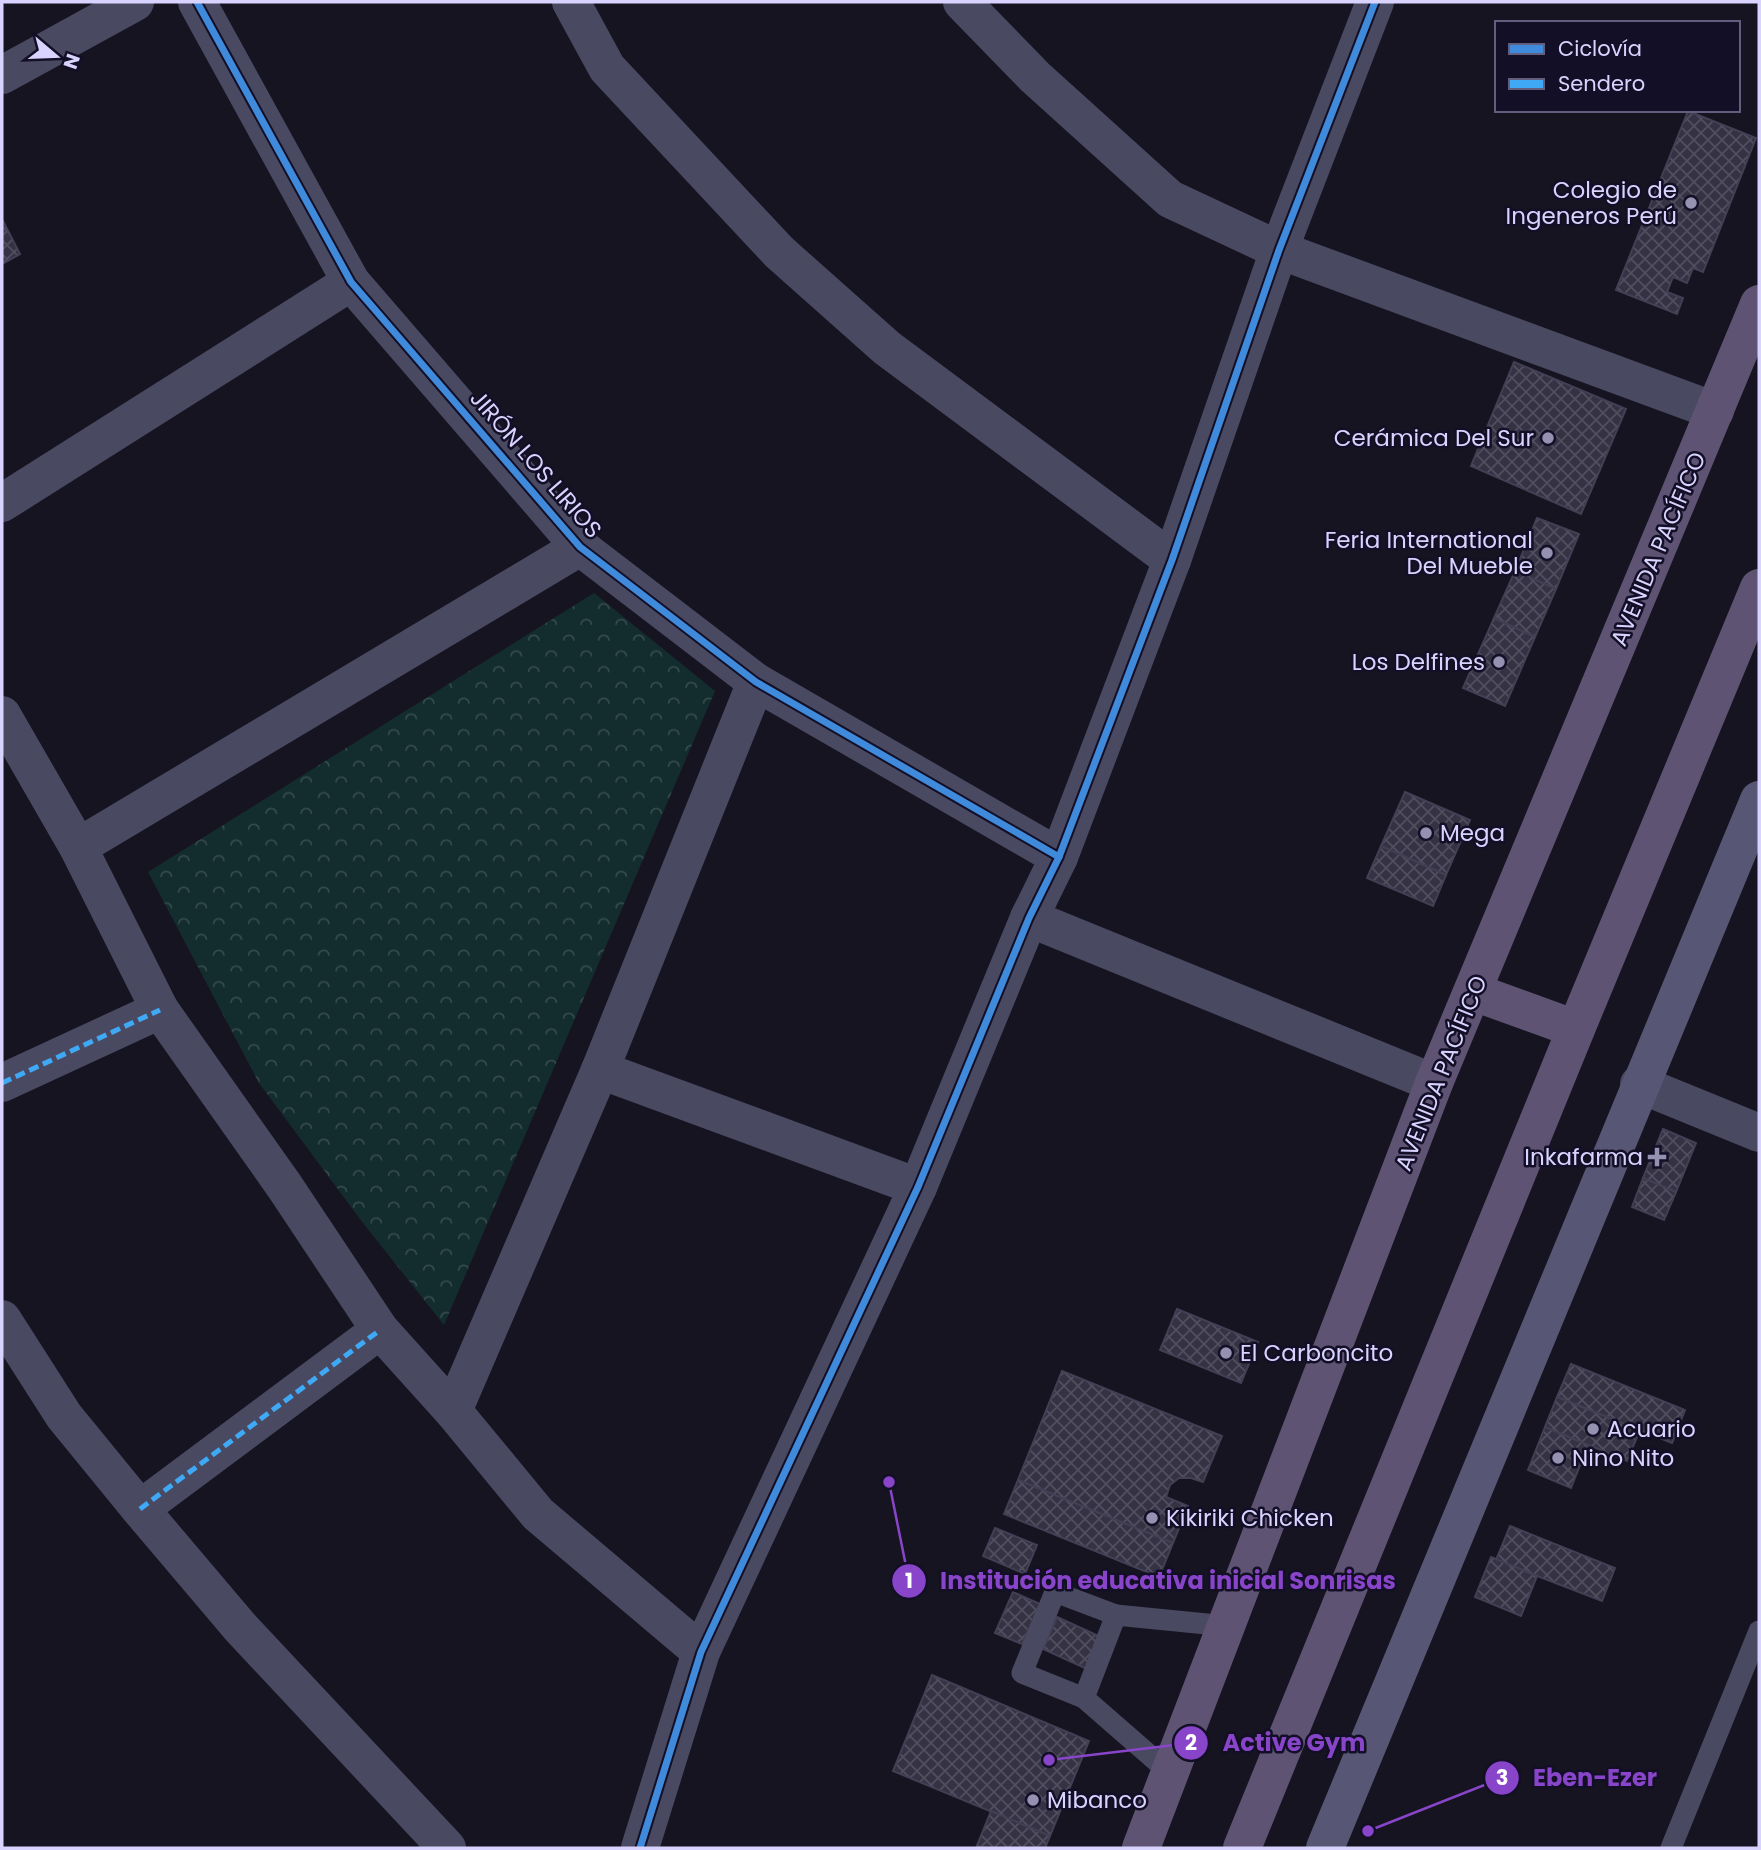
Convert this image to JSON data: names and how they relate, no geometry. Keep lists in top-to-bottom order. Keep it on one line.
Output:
{"streets":{"main road":["AVENIDA PACÍFICO"],"street":["JIRÓN LOS LIRIOS"]},"places":{"other":["Colegio de Ingeneros Perú","Cerámica Del Sur","Feria International Del Mueble","Los Delfines","Mega","El Carboncito","Acuario","Nino Nito","Institución educativa inicial Sonrisas","Kikiriki Chicken","Active Gym","Mibanco","Eben-Ezer"],"health":["Inkafarma"]},"legend":["Ciclovía","Sendero"],"north":"right"}
